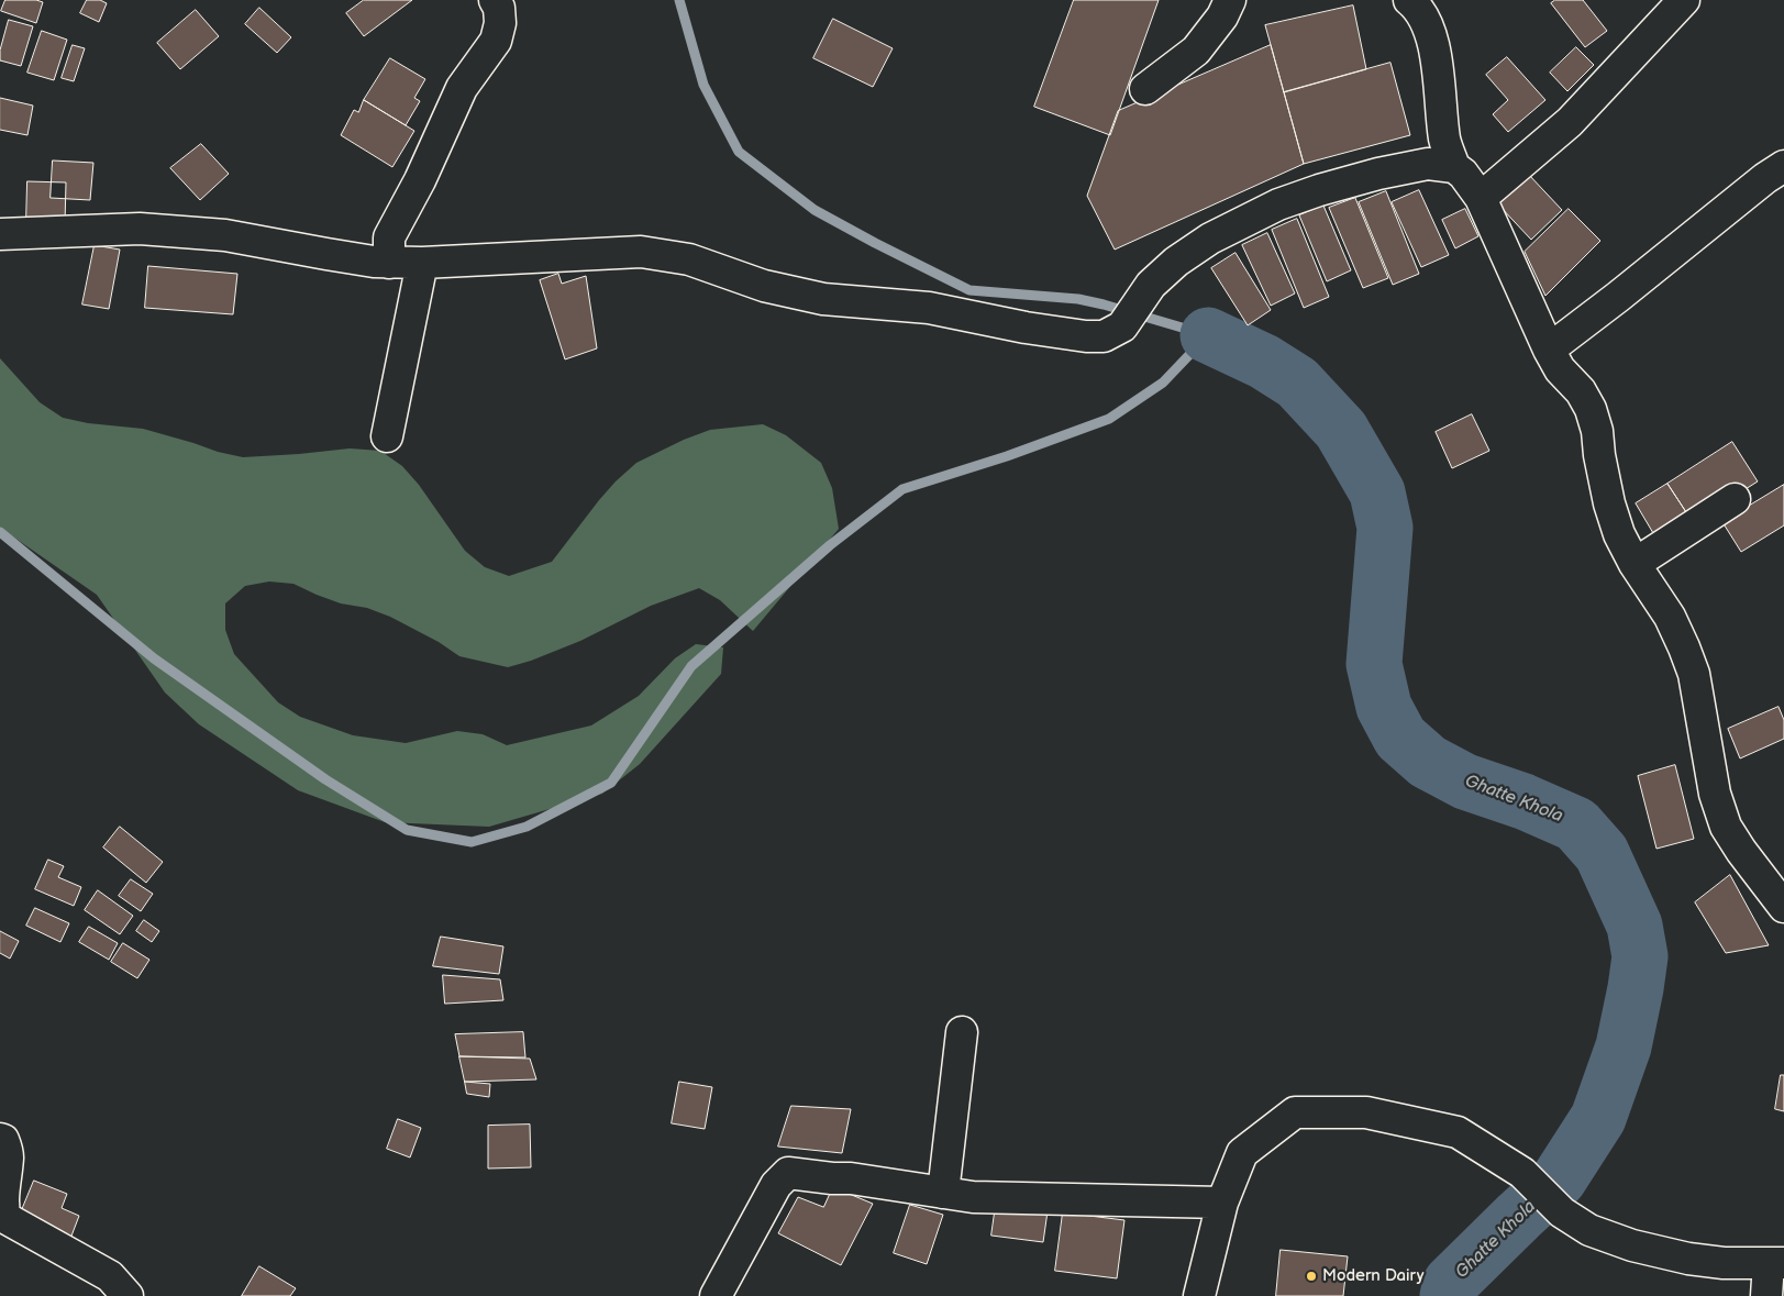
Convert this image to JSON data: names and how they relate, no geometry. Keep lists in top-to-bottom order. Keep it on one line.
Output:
{"water":["Ghatte Khola"],"places":["Modern Dairy"]}
